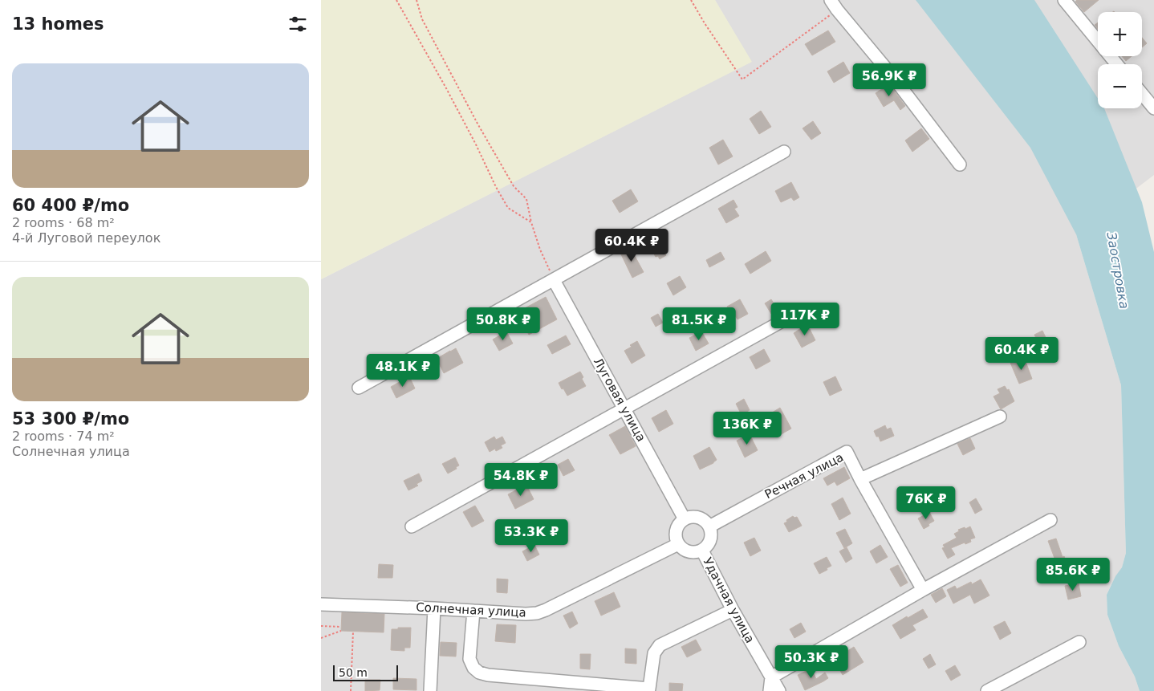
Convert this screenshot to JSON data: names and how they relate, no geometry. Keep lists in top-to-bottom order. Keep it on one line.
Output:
{"streets":{"street":["Луговая улица","Речная улица","Удачная улица","Солнечная улица"]},"crossings":[["Луговая улица","Речная улица"],["Луговая улица","Удачная улица"],["Луговая улица","Солнечная улица"],["Речная улица","Удачная улица"],["Речная улица","Солнечная улица"],["Удачная улица","Солнечная улица"]],"water":["Заостровка"],"scale_bar":"50 m","page":{"heading":"13 homes","map_buttons":["+","−"],"list":[{"name":"60 400 ₽/mo","note":"2 rooms · 68 m² · 4-й Луговой переулок"},{"name":"53 300 ₽/mo","note":"2 rooms · 74 m² · Солнечная улица"}],"price":["56.9K ₽","60.4K ₽","117K ₽","50.8K ₽","81.5K ₽","60.4K ₽","48.1K ₽","136K ₽","54.8K ₽","76K ₽","53.3K ₽","85.6K ₽","50.3K ₽"],"scale":"50 m"}}
